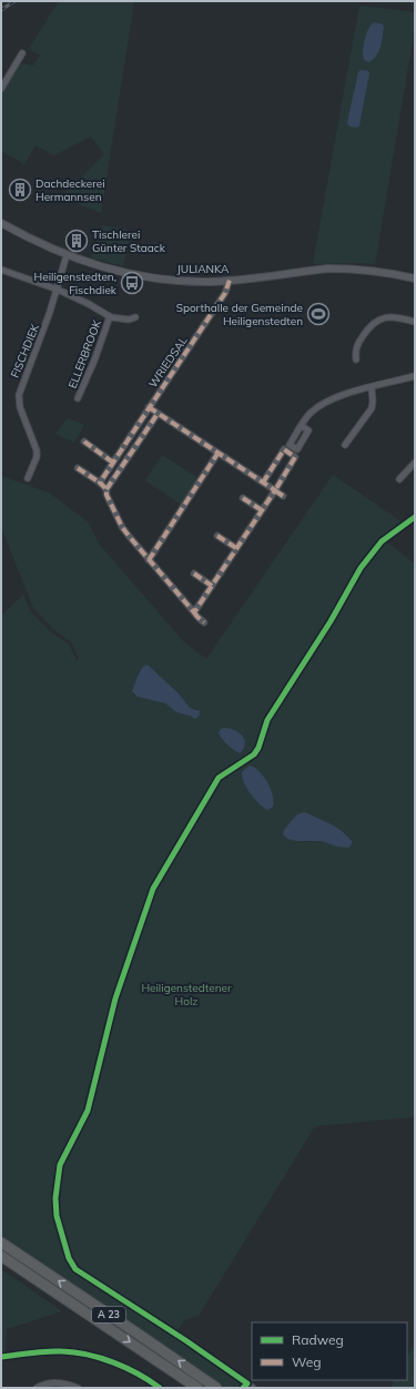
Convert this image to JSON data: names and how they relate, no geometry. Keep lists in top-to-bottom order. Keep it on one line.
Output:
{"streets":{"highway":["A 23"],"street":["JULIANKA","FISCHDIEK","ELLERBROOK","WRIEDSAL"]},"crossings":[["JULIANKA","FISCHDIEK"],["JULIANKA","WRIEDSAL"],["FISCHDIEK","ELLERBROOK"]],"parks":["Heiligenstedtener Holz"],"places":{"building":["Dachdeckerei Hermannsen","Tischlerei Günter Staack"],"bus stop":["Heiligenstedten, Fischdiek"],"sports":["Sporthalle der Gemeinde Heiligenstedten"]},"legend":["Radweg","Weg"]}
